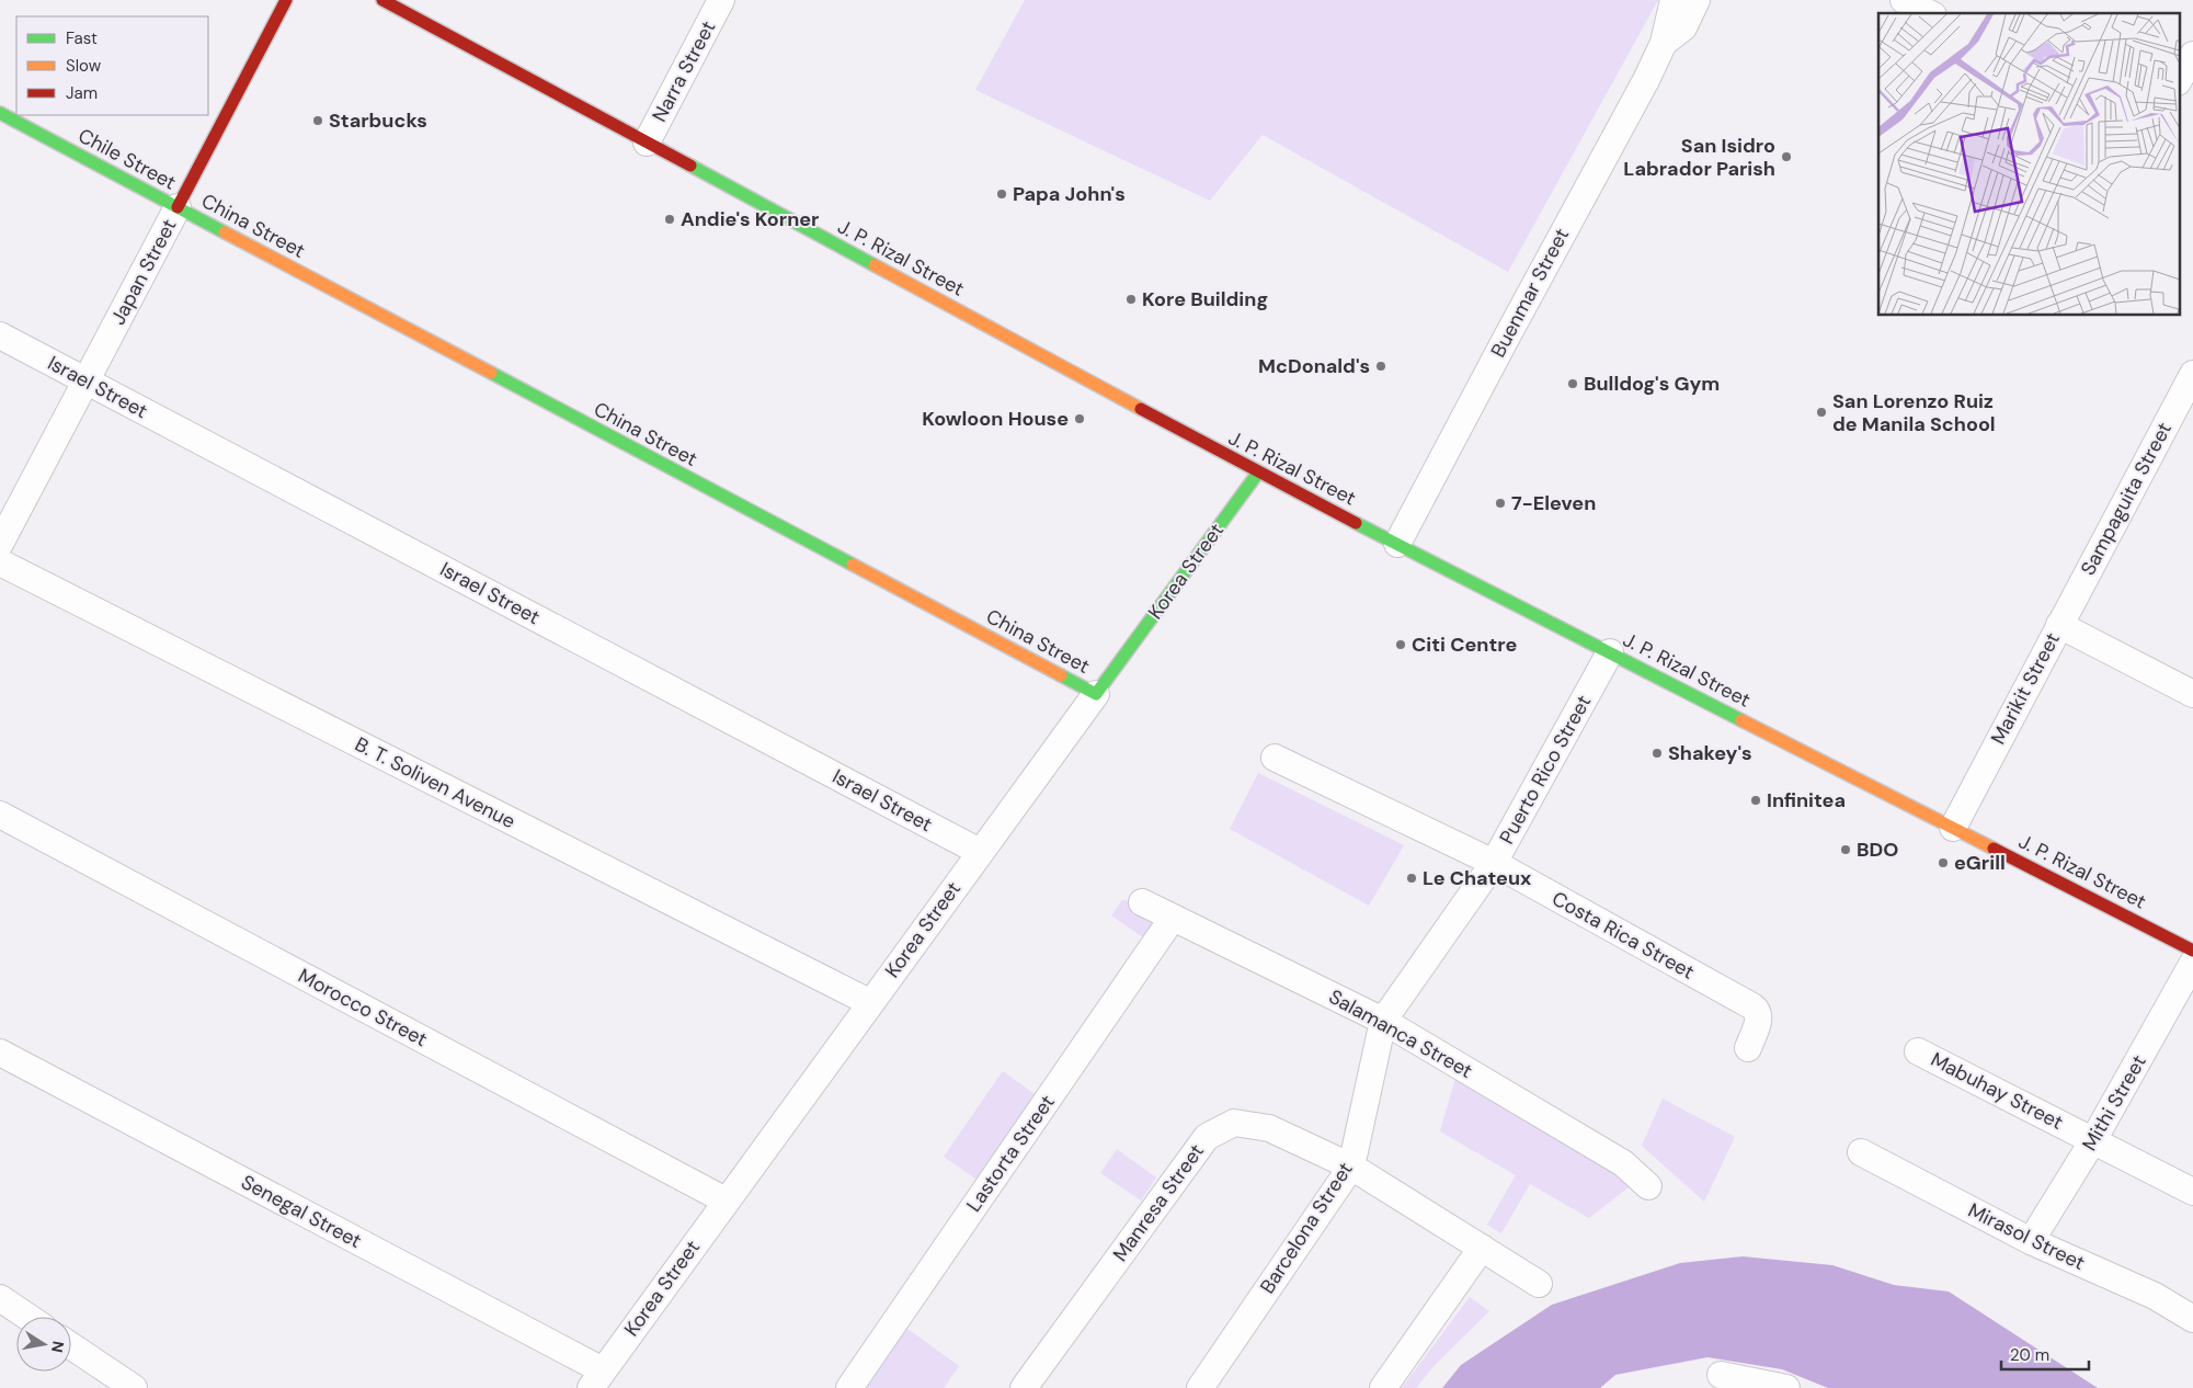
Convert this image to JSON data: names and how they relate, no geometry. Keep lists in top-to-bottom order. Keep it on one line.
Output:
{"streets":{"main road":["Chile Street","China Street","J. P. Rizal Street","Japan Street","Korea Street"],"street":["Narra Street","Buenmar Street","Israel Street","Sampaguita Street","Marikit Street","Puerto Rico Street","B. T. Soliven Avenue","Costa Rica Street","Morocco Street","Salamanca Street","Mabuhay Street","Mithi Street","Lastorta Street","Manresa Street","Senegal Street","Barcelona Street","Mirasol Street"]},"crossings":[["Narra Street","J. P. Rizal Street"],["Chile Street","China Street"],["Chile Street","Japan Street"],["China Street","Japan Street"],["China Street","Korea Street"],["J. P. Rizal Street","Buenmar Street"],["J. P. Rizal Street","Korea Street"],["J. P. Rizal Street","Marikit Street"],["J. P. Rizal Street","Puerto Rico Street"],["Japan Street","Israel Street"],["Israel Street","Korea Street"],["Sampaguita Street","Marikit Street"],["Korea Street","B. T. Soliven Avenue"],["Korea Street","Morocco Street"],["Korea Street","Senegal Street"],["Puerto Rico Street","Costa Rica Street"],["Puerto Rico Street","Salamanca Street"],["Puerto Rico Street","Barcelona Street"],["Salamanca Street","Lastorta Street"],["Salamanca Street","Barcelona Street"],["Mabuhay Street","Mithi Street"],["Mithi Street","Mirasol Street"],["Manresa Street","Barcelona Street"]],"places":["Starbucks","San Isidro Labrador Parish","Papa John's","Andie's Korner","Kore Building","McDonald's","Bulldog's Gym","San Lorenzo Ruiz de Manila School","Kowloon House","7-Eleven","Citi Centre","Shakey's","Infinitea","BDO","eGrill","Le Chateux"],"legend":["Fast","Slow","Jam"],"scale_bar":"20 m","north":"right"}
